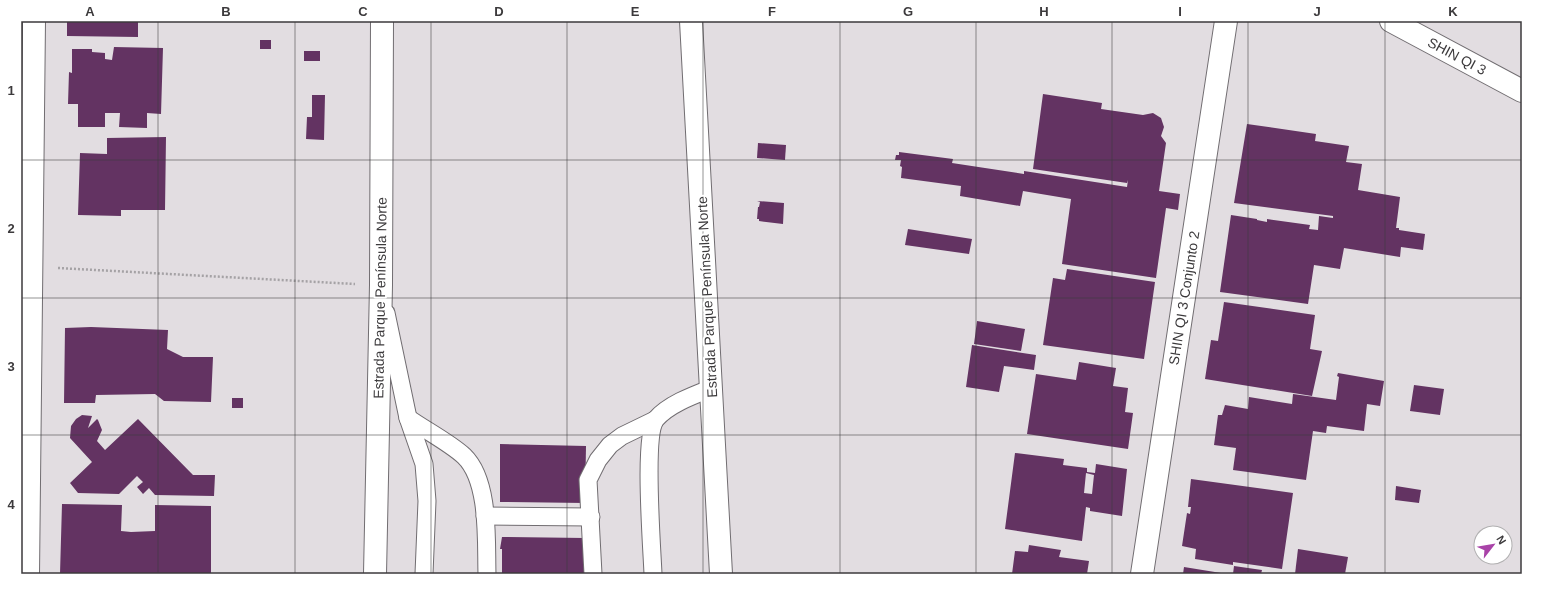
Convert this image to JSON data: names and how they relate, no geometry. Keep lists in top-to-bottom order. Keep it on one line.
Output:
{"streets":{"street":["SHIN QI 3","Estrada Parque Península Norte","SHIN QI 3 Conjunto 2"]},"north":"top right","grid":{"columns":["A","B","C","D","E","F","G","H","I","J","K"],"rows":["1","2","3","4"]}}
